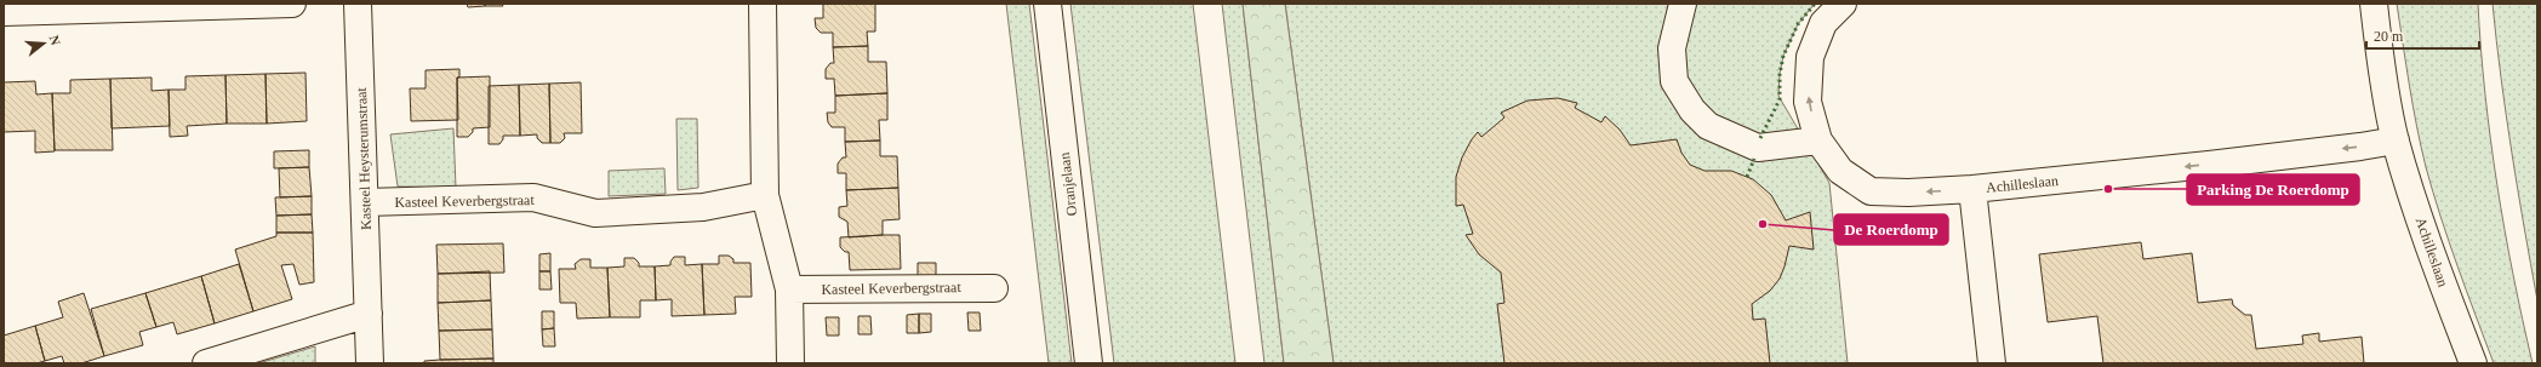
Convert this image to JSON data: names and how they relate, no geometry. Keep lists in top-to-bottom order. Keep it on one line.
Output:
{"streets":{"street":["Kasteel Heysterumstraat","Oranjelaan","Achilleslaan","Kasteel Keverbergstraat"]},"crossings":[["Kasteel Heysterumstraat","Kasteel Keverbergstraat"]],"places":["Parking De Roerdomp","De Roerdomp"],"scale_bar":"20 m","north":"right"}
